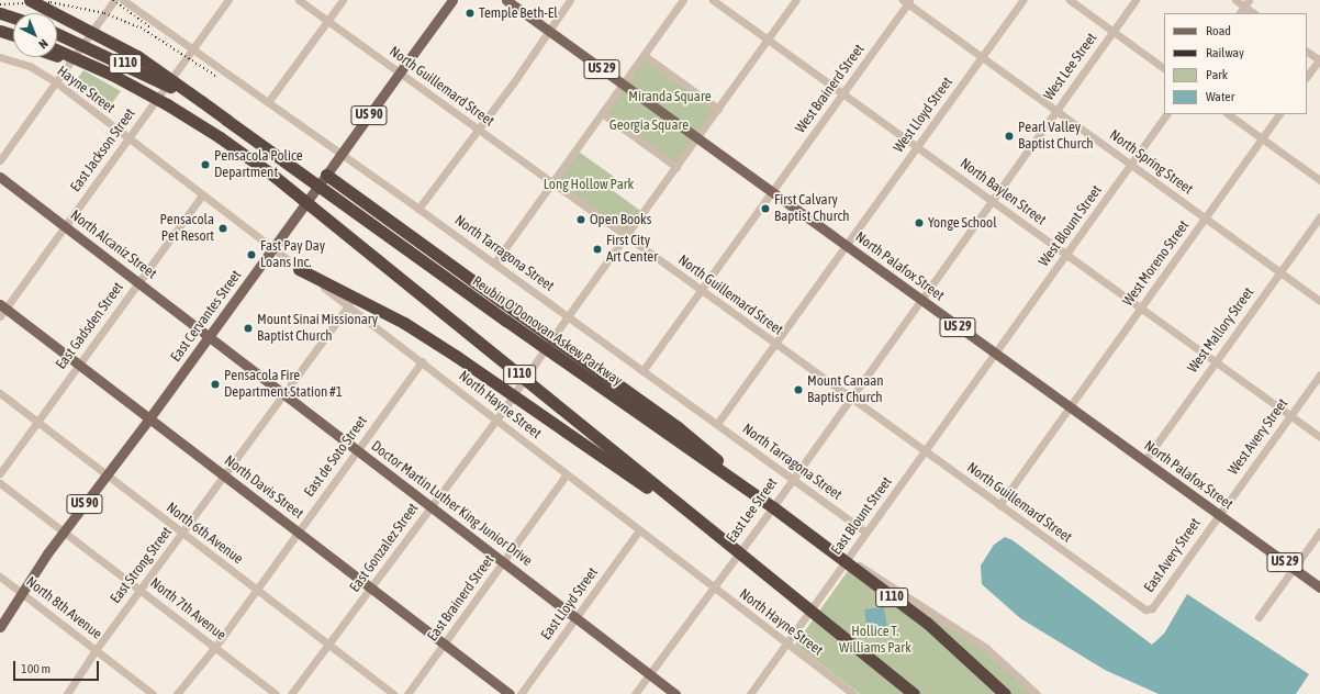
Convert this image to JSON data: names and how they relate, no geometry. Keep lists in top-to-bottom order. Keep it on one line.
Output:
{"streets":{"highway":["I 110","Reubin O'Donovan Askew Parkway"],"main road":["US 29","US 90","North Alcaniz Street","North Palafox Street","East Cervantes Street","North Davis Street","Doctor Martin Luther King Junior Drive"],"street":["West Lee Street","North Guillemard Street","West Brainerd Street","Hayne Street","West Lloyd Street","East Jackson Street","North Spring Street","North Baylen Street","West Blount Street","North Tarragona Street","West Moreno Street","East Gadsden Street","West Mallory Street","North Hayne Street","West Avery Street","East de Soto Street","East Lee Street","East Blount Street","North 6th Avenue","East Gonzalez Street","East Avery Street","East Strong Street","East Brainerd Street","East Lloyd Street","North 8th Avenue","North 7th Avenue"]},"crossings":[["West Lee Street","North Spring Street"],["West Lee Street","North Baylen Street"],["West Lee Street","North Palafox Street"],["West Lee Street","East Lee Street"],["North Guillemard Street","West Moreno Street"],["North Guillemard Street","East Lee Street"],["North Guillemard Street","East Blount Street"],["North Guillemard Street","East Gonzalez Street"],["North Guillemard Street","East Avery Street"],["West Brainerd Street","North Spring Street"],["West Brainerd Street","North Baylen Street"],["West Brainerd Street","North Palafox Street"],["Hayne Street","East Jackson Street"],["Hayne Street","North Hayne Street"],["West Lloyd Street","North Spring Street"],["West Lloyd Street","North Baylen Street"],["West Lloyd Street","North Palafox Street"],["East Jackson Street","North Alcaniz Street"],["East Jackson Street","North Tarragona Street"],["East Jackson Street","North Hayne Street"],["East Jackson Street","North Davis Street"],["North Spring Street","West Blount Street"],["North Spring Street","West Moreno Street"],["North Spring Street","West Mallory Street"],["North Baylen Street","West Blount Street"],["North Baylen Street","West Moreno Street"],["North Baylen Street","West Mallory Street"],["North Baylen Street","West Avery Street"],["North Baylen Street","East Gonzalez Street"],["West Blount Street","North Palafox Street"],["West Blount Street","East Blount Street"],["North Alcaniz Street","East Cervantes Street"],["North Alcaniz Street","East Gadsden Street"],["North Alcaniz Street","Doctor Martin Luther King Junior Drive"],["North Tarragona Street","East Lee Street"],["North Tarragona Street","East Blount Street"],["North Tarragona Street","East Gonzalez Street"],["West Moreno Street","North Palafox Street"],["North Palafox Street","West Mallory Street"],["North Palafox Street","West Avery Street"],["North Palafox Street","East Lee Street"],["North Palafox Street","East Blount Street"],["North Palafox Street","East Gonzalez Street"],["North Palafox Street","East Avery Street"],["East Cervantes Street","North Hayne Street"],["East Cervantes Street","North Davis Street"],["East Cervantes Street","Doctor Martin Luther King Junior Drive"],["East Cervantes Street","North 6th Avenue"],["East Cervantes Street","North 8th Avenue"],["East Cervantes Street","North 7th Avenue"],["East Gadsden Street","North Hayne Street"],["East Gadsden Street","North Davis Street"],["East Gadsden Street","North 6th Avenue"],["Reubin O'Donovan Askew Parkway","East Lee Street"],["North Hayne Street","East de Soto Street"],["North Hayne Street","East Lee Street"],["North Hayne Street","East Blount Street"],["North Hayne Street","East Gonzalez Street"],["North Hayne Street","East Strong Street"],["North Hayne Street","East Brainerd Street"],["North Hayne Street","East Lloyd Street"],["West Avery Street","East Avery Street"],["East de Soto Street","North Davis Street"],["East de Soto Street","Doctor Martin Luther King Junior Drive"],["East de Soto Street","North 6th Avenue"],["East de Soto Street","North 7th Avenue"],["North Davis Street","East Gonzalez Street"],["North Davis Street","East Strong Street"],["North Davis Street","East Brainerd Street"],["Doctor Martin Luther King Junior Drive","East Lee Street"],["Doctor Martin Luther King Junior Drive","East Gonzalez Street"],["Doctor Martin Luther King Junior Drive","East Strong Street"],["Doctor Martin Luther King Junior Drive","East Brainerd Street"],["Doctor Martin Luther King Junior Drive","East Lloyd Street"],["North 6th Avenue","East Gonzalez Street"],["North 6th Avenue","East Strong Street"],["East Strong Street","North 8th Avenue"],["East Strong Street","North 7th Avenue"]],"parks":["Miranda Square","Georgia Square","Long Hollow Park","Hollice T. Williams Park"],"places":["Temple Beth-El","Pearl Valley Baptist Church","Pensacola Police Department","First Calvary Baptist Church","Open Books","Yonge School","Pensacola Pet Resort","First City Art Center","Fast Pay Day Loans Inc.","Mount Sinai Missionary Baptist Church","Pensacola Fire Department Station #1","Mount Canaan Baptist Church"],"legend":["Road","Railway","Park","Water"],"scale_bar":"100 m","north":"bottom right"}
